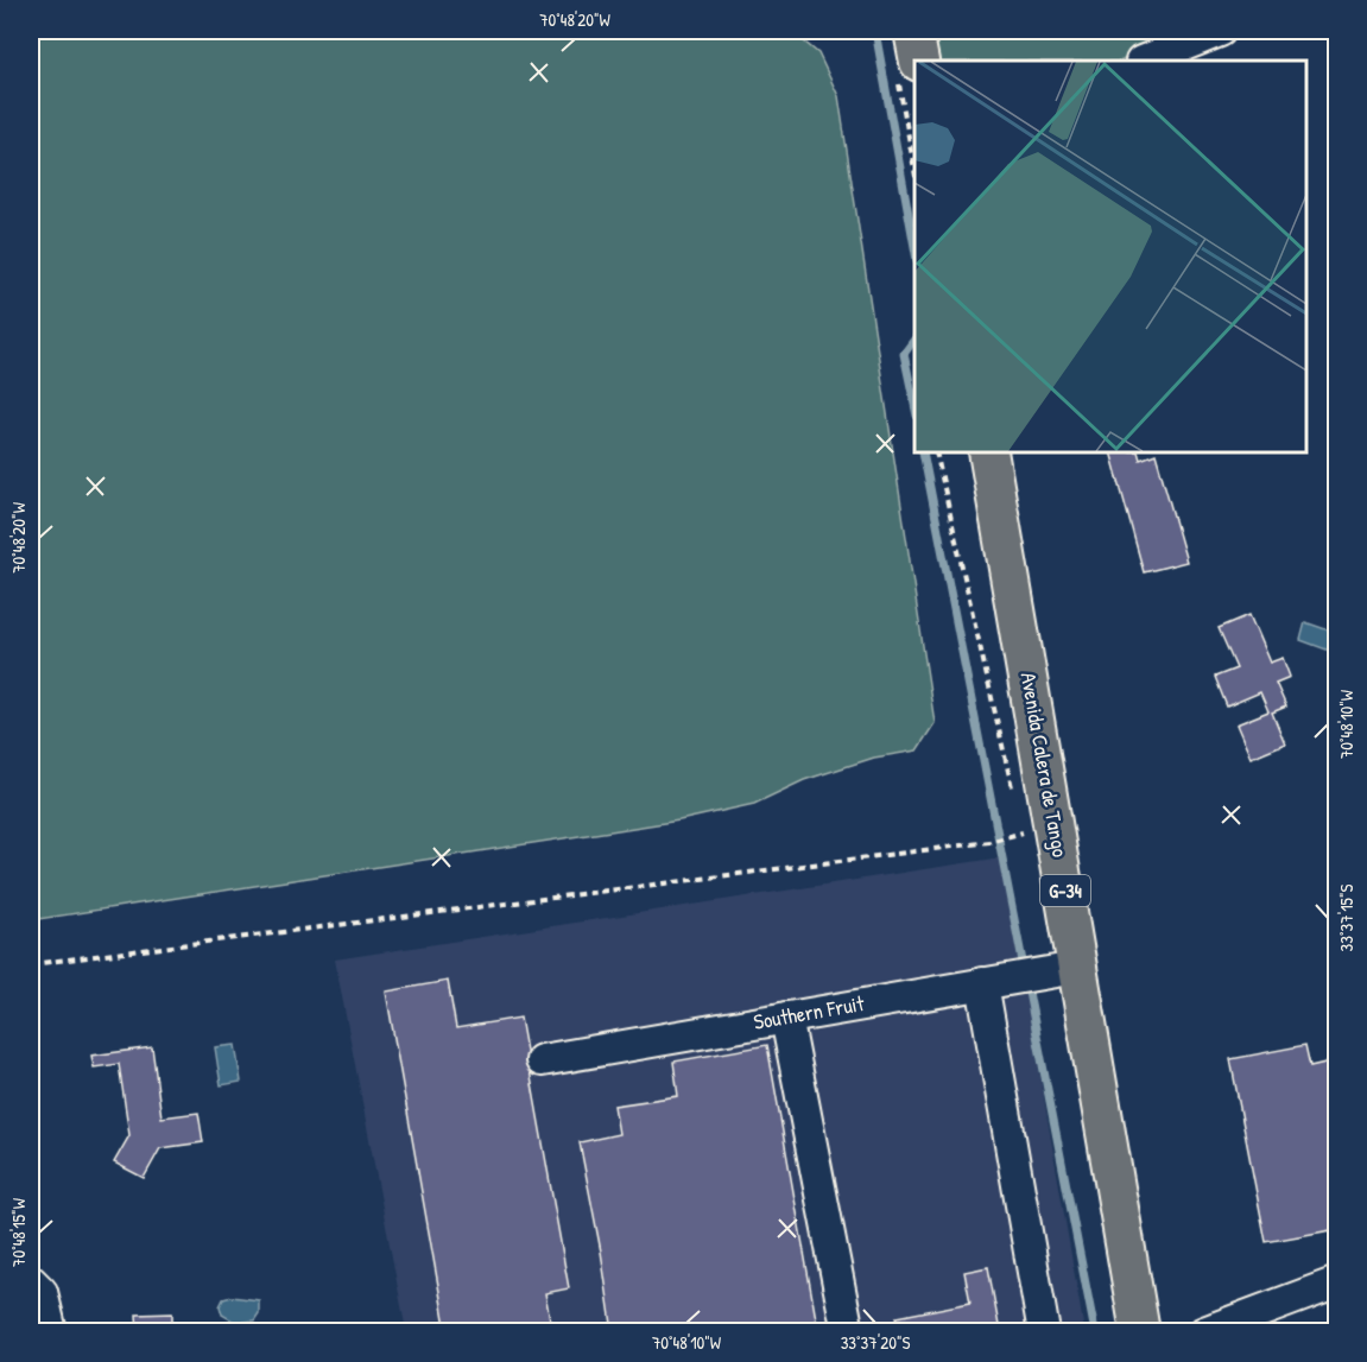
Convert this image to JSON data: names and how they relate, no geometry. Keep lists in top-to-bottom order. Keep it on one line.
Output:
{"streets":{"main road":["Avenida Calera de Tango","G-34"],"street":["Southern Fruit"]},"crossings":[["Avenida Calera de Tango","Southern Fruit"]],"coordinates":["70°48'20\"W","70°48'10\"W","33°37'15\"S","70°48'15\"W","33°37'20\"S"]}
